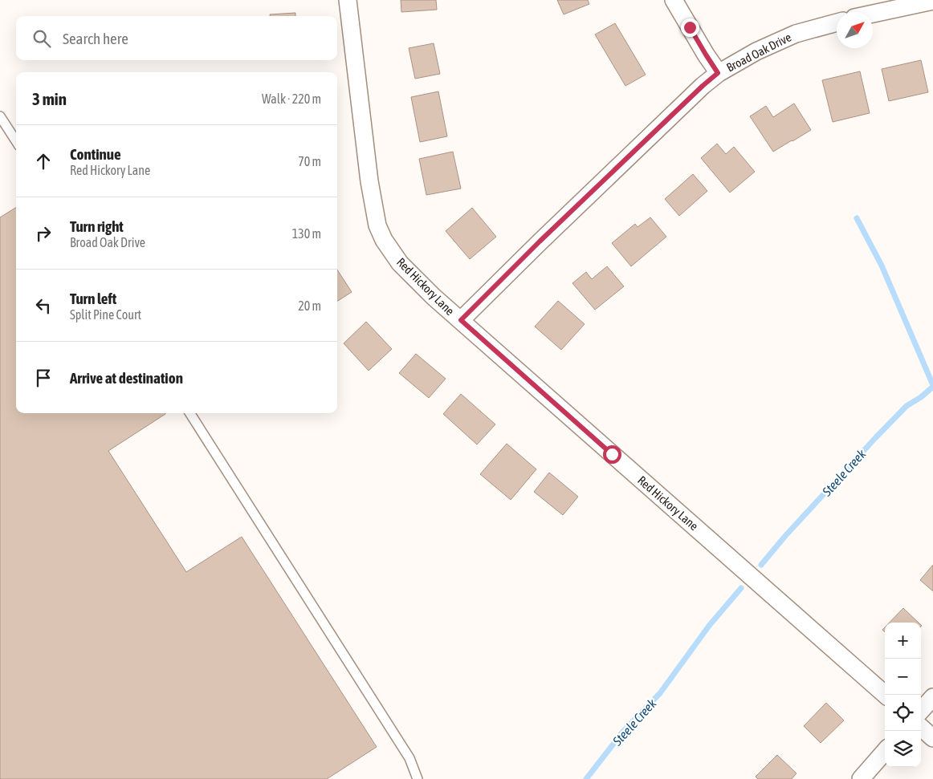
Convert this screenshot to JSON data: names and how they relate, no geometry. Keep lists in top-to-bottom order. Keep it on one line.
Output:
{"streets":{"street":["Broad Oak Drive","Red Hickory Lane"]},"crossings":[["Broad Oak Drive","Red Hickory Lane"]],"water":["Steele Creek"],"north":"top right","page":{"search":"Search here","heading":["3 min","Walk · 220 m"],"list":[["Continue","Red Hickory Lane","70 m"],["Turn right","Broad Oak Drive","130 m"],["Turn left","Split Pine Court","20 m"],"Arrive at destination"],"map_buttons":["+","−"]}}
